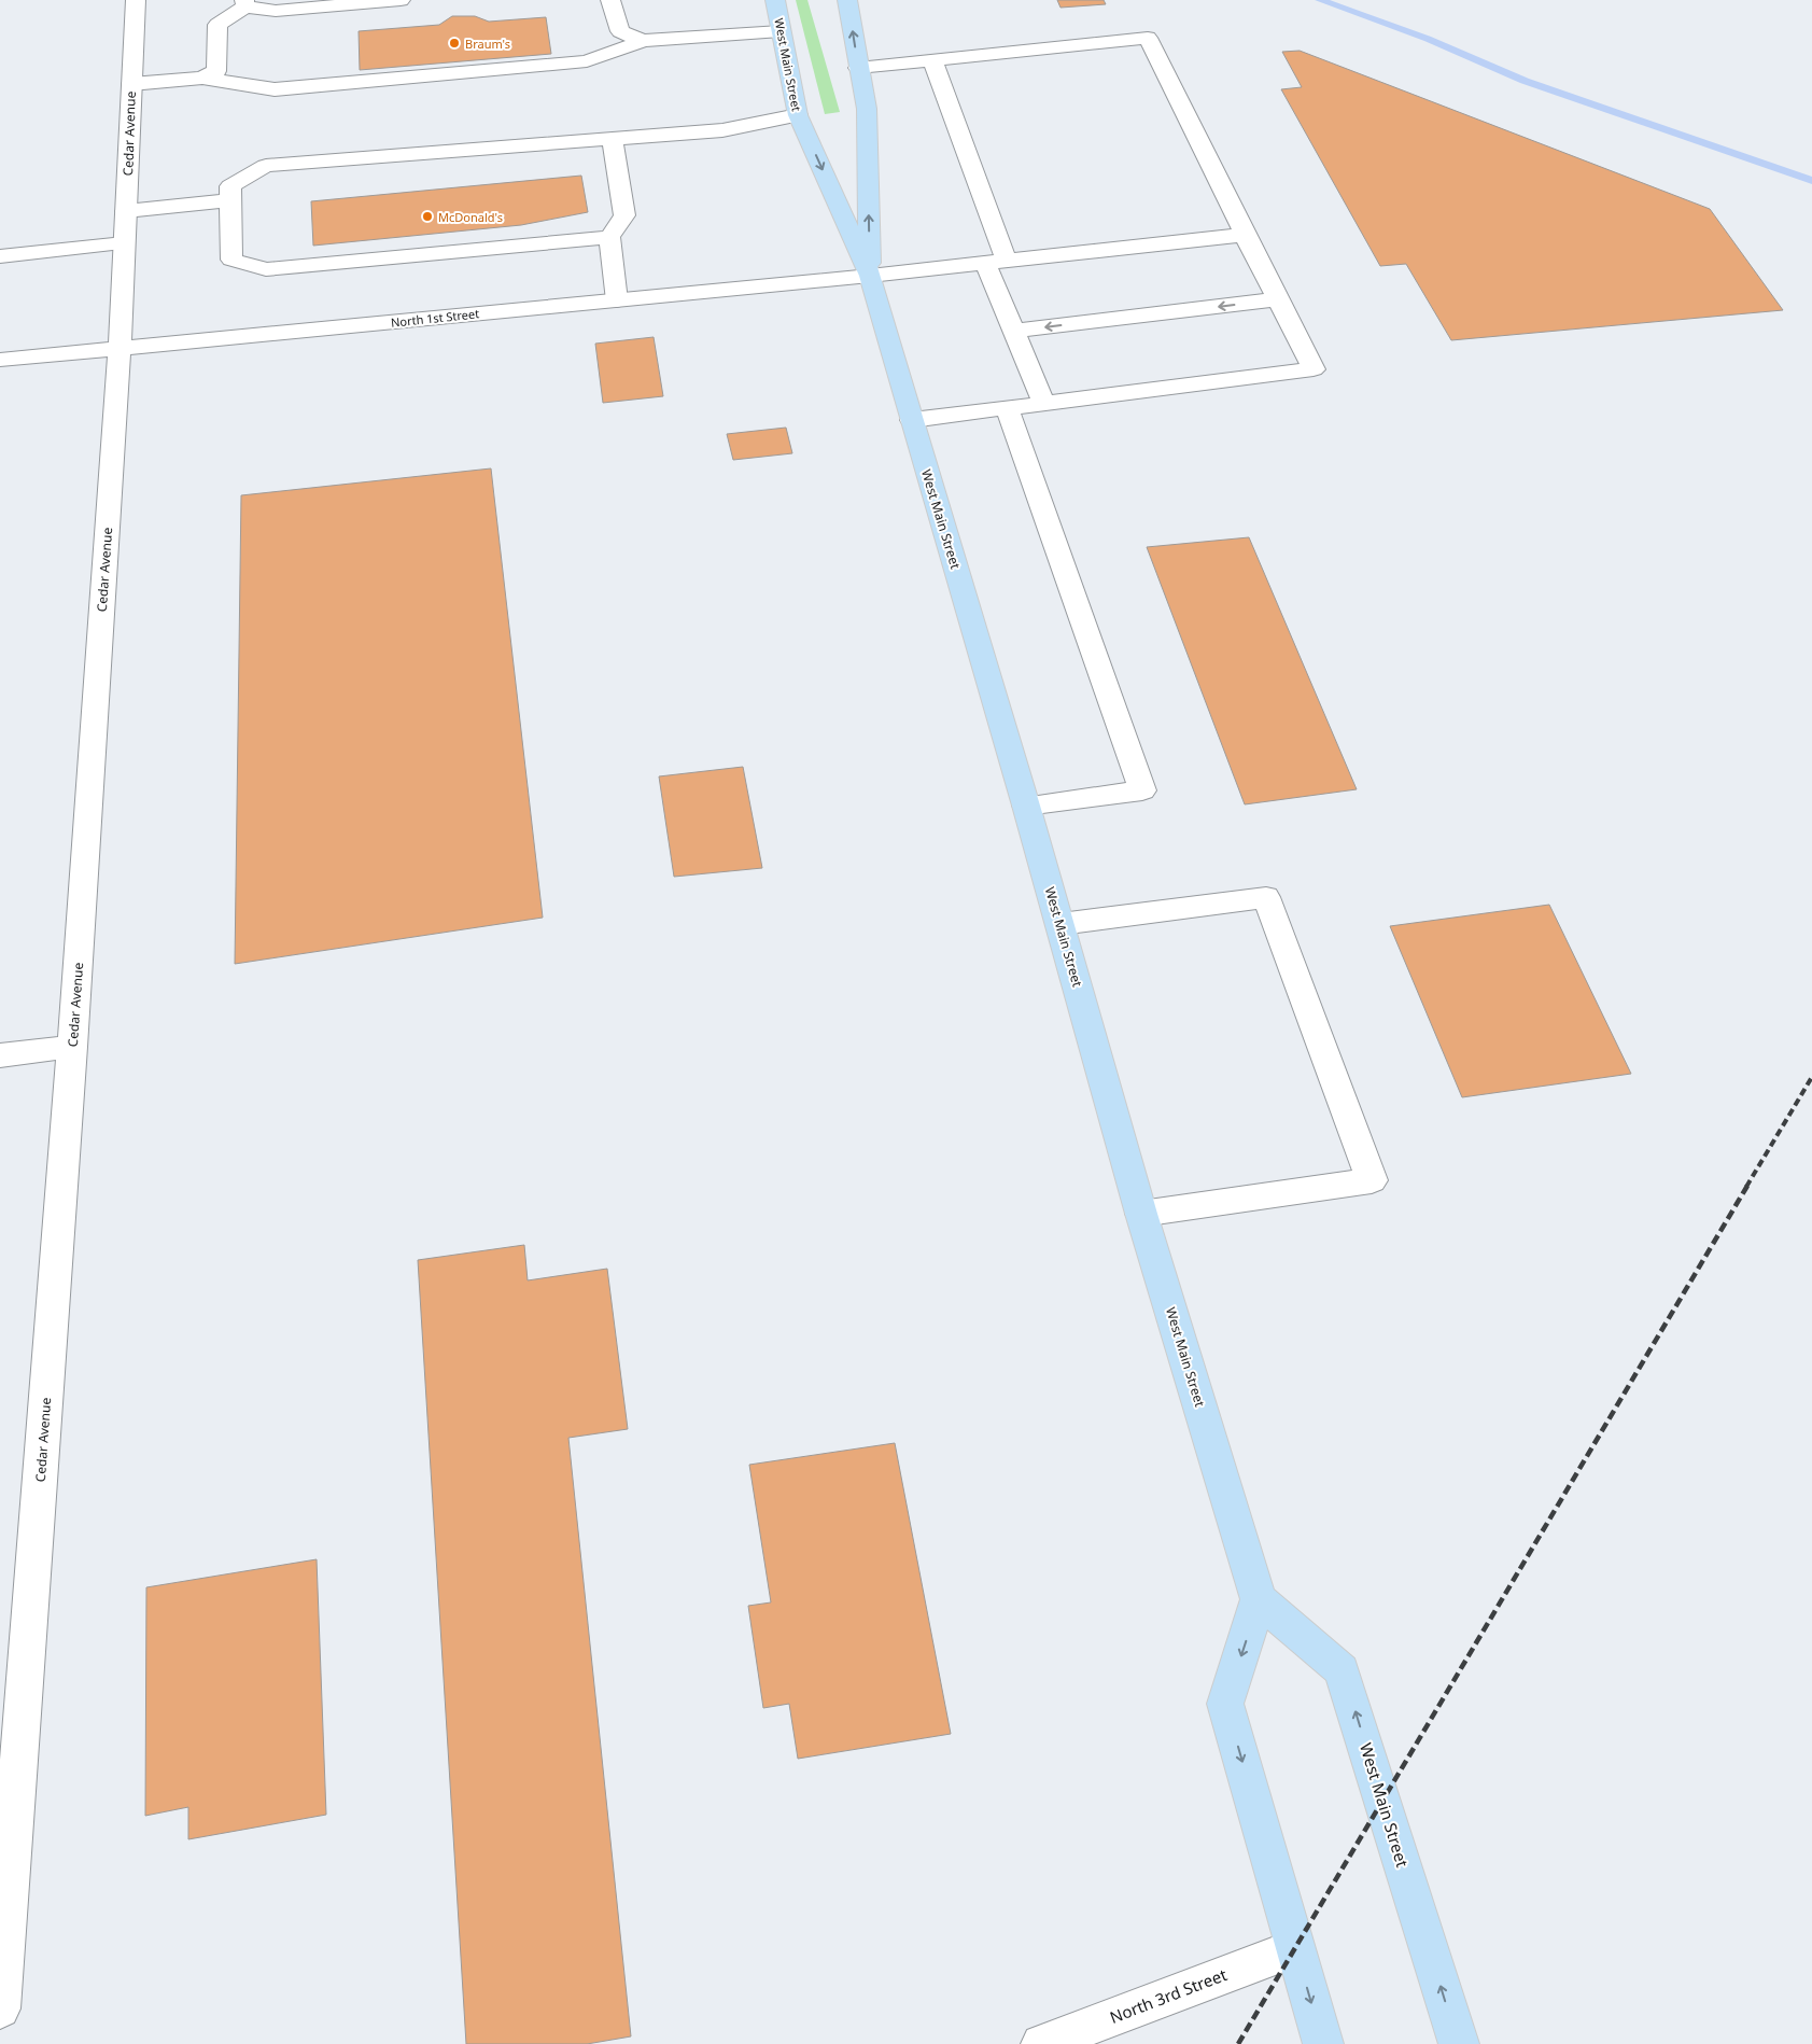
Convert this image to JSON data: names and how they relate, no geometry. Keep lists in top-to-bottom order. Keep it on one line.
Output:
{"streets":{"main road":["West Main Street"],"street":["Cedar Avenue","North 1st Street","North 3rd Street"]},"crossings":[["West Main Street","North 1st Street"],["Cedar Avenue","North 1st Street"]],"places":["Braum's","McDonald's"]}
